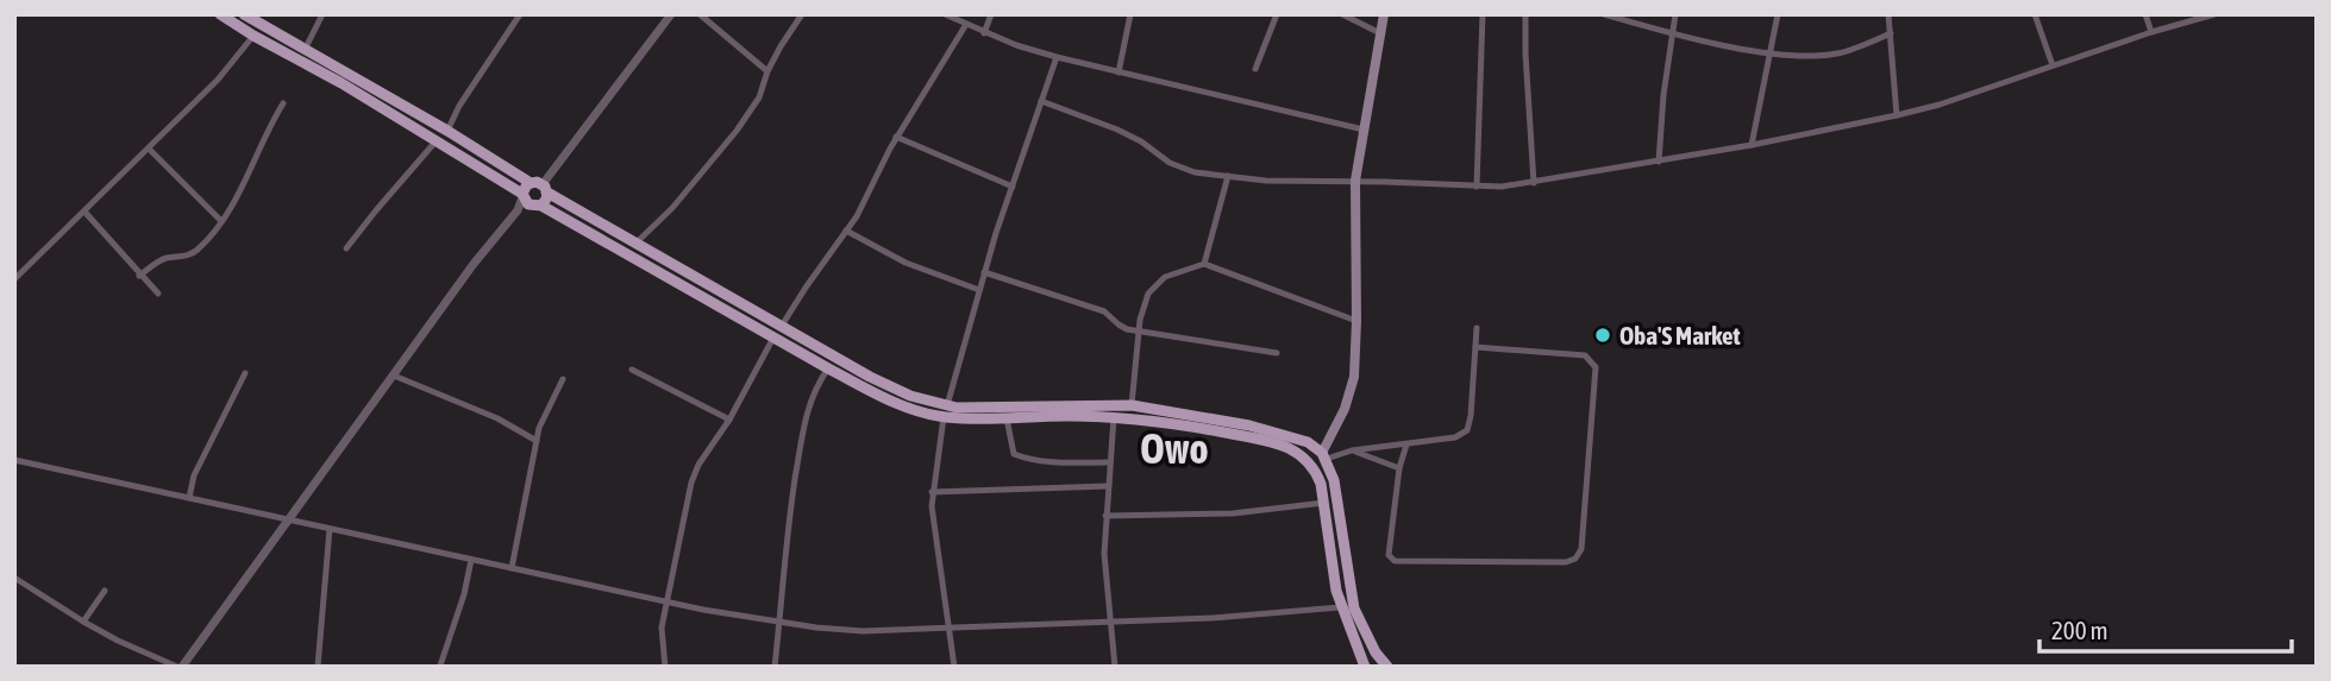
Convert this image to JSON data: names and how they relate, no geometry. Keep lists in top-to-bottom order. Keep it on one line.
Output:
{"districts":["Owo"],"places":["Oba'S Market"],"scale_bar":"200 m"}
